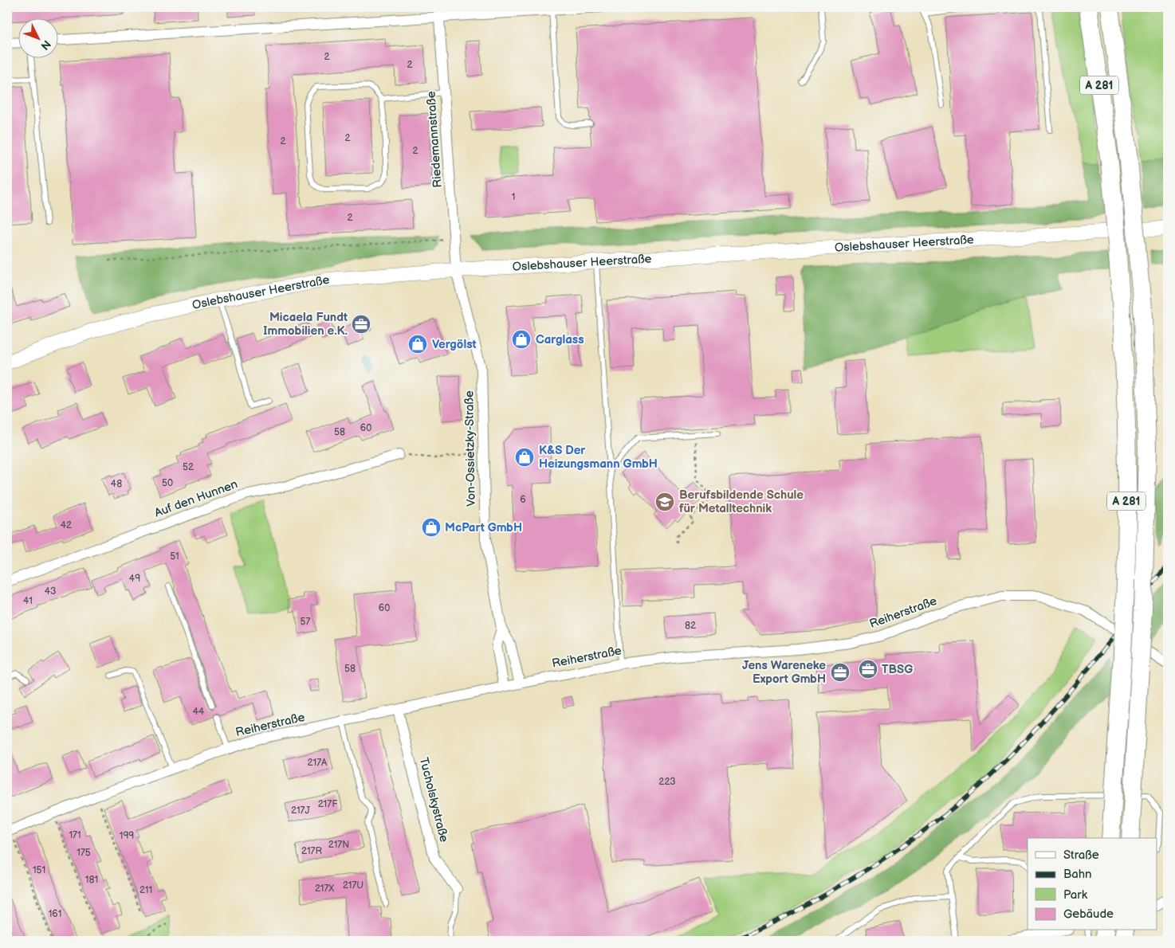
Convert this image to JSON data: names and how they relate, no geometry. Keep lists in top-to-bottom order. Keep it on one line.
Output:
{"streets":{"highway":["A 281"],"main road":["Oslebshauser Heerstraße"],"street":["Riedemannstraße","Von-Ossietzky-Straße","Auf den Hunnen","Reiherstraße","Tucholskystraße"]},"crossings":[["Riedemannstraße","Oslebshauser Heerstraße"],["Riedemannstraße","Von-Ossietzky-Straße"],["Oslebshauser Heerstraße","Von-Ossietzky-Straße"],["Von-Ossietzky-Straße","Reiherstraße"],["Reiherstraße","Tucholskystraße"]],"places":{"office":["Micaela Fundt Immobilien e.K.","TBSG","Jens Wareneke Export GmbH"],"shop":["Carglass","Vergölst","K&S Der Heizungsmann GmbH","McPart GmbH"],"school or university":["Berufsbildende Schule für Metalltechnik"]},"house_numbers":["2","2","2","2","2","1","2","60","58","52","50","48","6","42","51","49","43","41","60","57","82","58","44","217A","223","217F","217J","171","199","217N","217R","175","151","181","217U","217X","211","161"],"legend":["Straße","Bahn","Park","Gebäude"],"north":"bottom right"}
